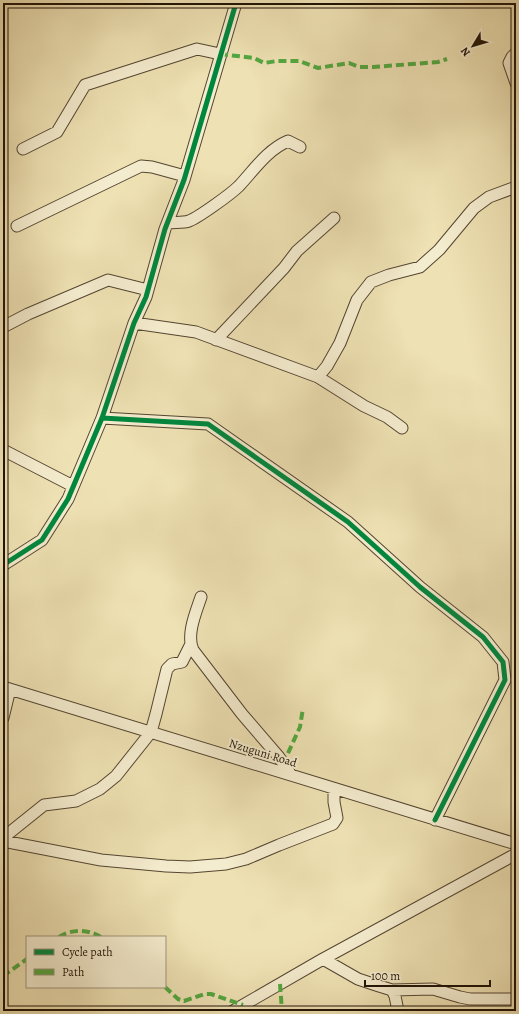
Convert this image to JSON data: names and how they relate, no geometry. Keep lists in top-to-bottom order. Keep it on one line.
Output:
{"streets":{"street":["Nzuguni Road"]},"legend":["Cycle path","Path"],"scale_bar":"100 m","north":"bottom left"}
